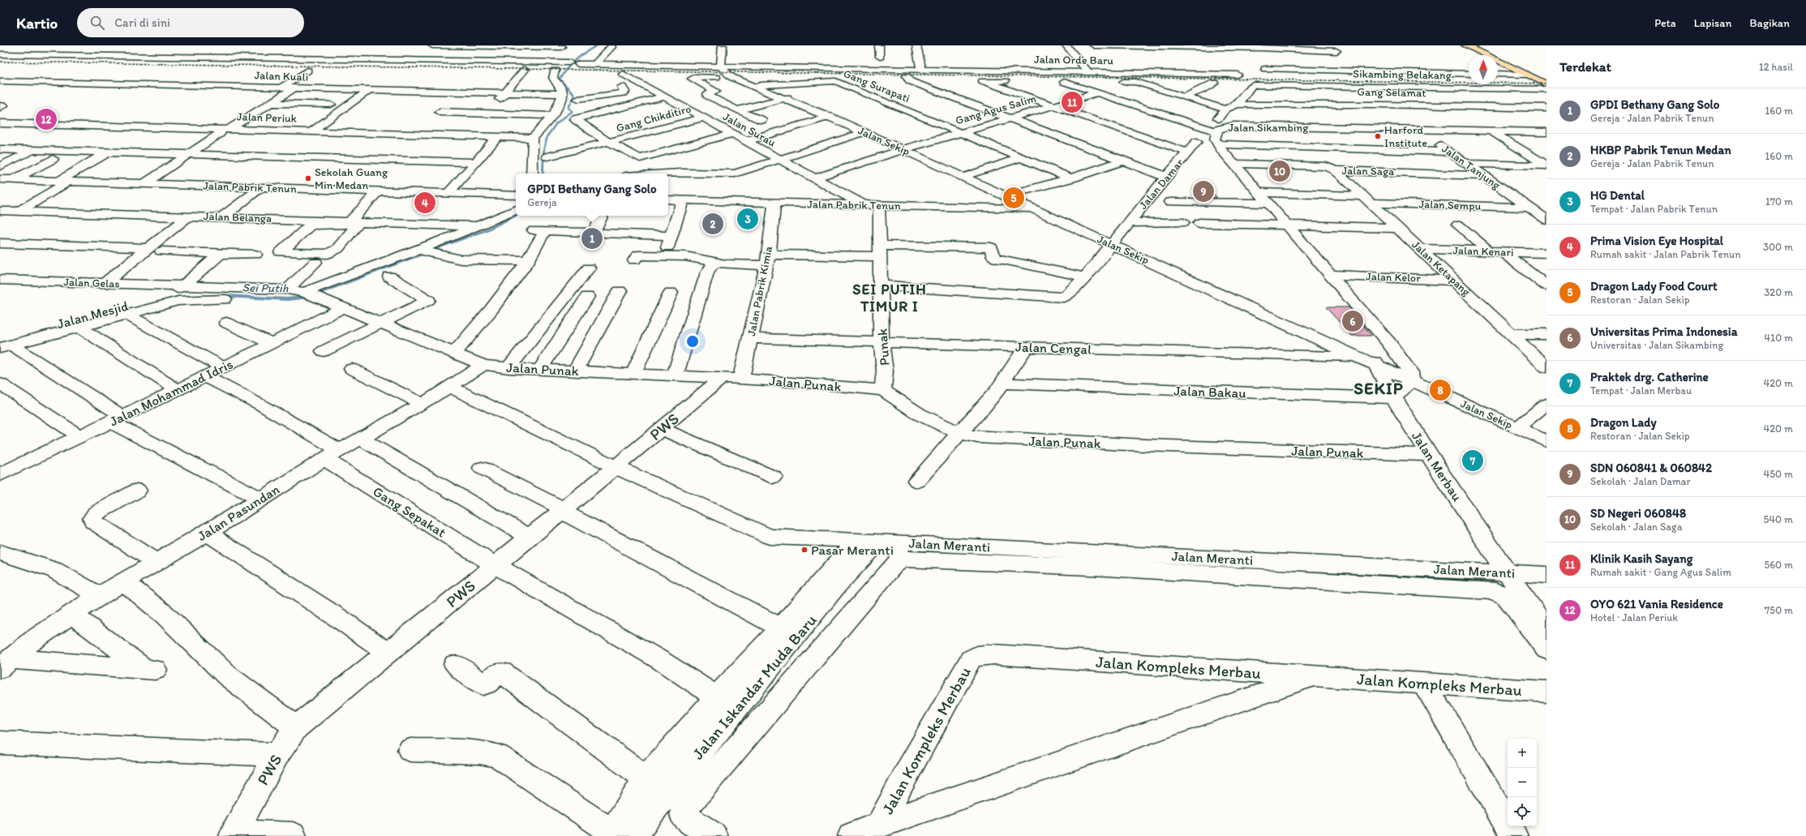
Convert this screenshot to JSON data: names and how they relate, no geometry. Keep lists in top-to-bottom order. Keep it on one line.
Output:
{"streets":{"street":["Jalan Orde Baru","Sikambing Belakang","Jalan Kuali","Gang Surapati","Gang Selamat","Gang Agus Salim","Jalan Periuk","Gang Chikditiro","Jalan Sikambing","Jalan Surau","Jalan Sekip","Jalan Tanjung","Jalan Saga","Jalan Damar","Jalan Pabrik Tenun","Jalan Sempu","Jalan Belanga","Jalan Kenari","Jalan Ketapang","Jalan Kelor","Jalan Gelas","Jalan Pabrik Kimia","Jalan Mesjid","Punak","Jalan Cengal","Jalan Punak","Jalan Bakau","Jalan Mohammad Idris","PWS","Jalan Merbau","Gang Sepakat","Jalan Pasundan","Jalan Meranti","Jalan Kompleks Merbau","Jalan Iskandar Muda Baru"]},"crossings":[["Jalan Orde Baru","Jalan Sekip"],["Sikambing Belakang","Gang Selamat"],["Gang Surapati","Gang Agus Salim"],["Gang Surapati","Jalan Sekip"],["Gang Agus Salim","Jalan Surau"],["Gang Agus Salim","Jalan Sekip"],["Gang Chikditiro","Jalan Surau"],["Jalan Sikambing","Jalan Sekip"],["Jalan Sikambing","Jalan Tanjung"],["Jalan Sikambing","Jalan Saga"],["Jalan Sikambing","Jalan Damar"],["Jalan Sikambing","Jalan Sempu"],["Jalan Sikambing","Jalan Kelor"],["Jalan Surau","Jalan Pabrik Tenun"],["Jalan Surau","Punak"],["Jalan Sekip","Jalan Damar"],["Jalan Sekip","Jalan Pabrik Tenun"],["Jalan Sekip","Jalan Cengal"],["Jalan Sekip","Jalan Merbau"],["Jalan Tanjung","Jalan Saga"],["Jalan Tanjung","Jalan Damar"],["Jalan Tanjung","Jalan Sempu"],["Jalan Saga","Jalan Ketapang"],["Jalan Damar","Punak"],["Jalan Pabrik Tenun","Jalan Pabrik Kimia"],["Jalan Pabrik Tenun","Punak"],["Jalan Sempu","Jalan Ketapang"],["Jalan Kenari","Jalan Ketapang"],["Jalan Ketapang","Jalan Kelor"],["Jalan Gelas","Jalan Mesjid"],["Jalan Gelas","Jalan Punak"],["Jalan Pabrik Kimia","Jalan Cengal"],["Jalan Pabrik Kimia","Jalan Punak"],["Jalan Pabrik Kimia","PWS"],["Jalan Mesjid","Jalan Punak"],["Punak","Jalan Cengal"],["Punak","Jalan Punak"],["Jalan Punak","Jalan Mohammad Idris"],["Jalan Punak","PWS"],["Jalan Punak","Jalan Merbau"],["Jalan Punak","Jalan Pasundan"],["Jalan Bakau","Jalan Merbau"],["Jalan Mohammad Idris","Gang Sepakat"],["PWS","Gang Sepakat"],["Jalan Merbau","Jalan Meranti"],["Gang Sepakat","Jalan Pasundan"],["Jalan Meranti","Jalan Iskandar Muda Baru"]],"districts":["SEI PUTIH TIMUR I","SEKIP"],"water":["Sei Putih"],"places":["Harford Institute","Sekolah Guang Min Medan","Pasar Meranti"],"north":"top","page":{"header":"Kartio","search":"Cari di sini","nav":["Peta","Lapisan","Bagikan"],"heading":["Terdekat","12 hasil"],"list":[{"mark":"1","name":"GPDI Bethany Gang Solo","note":"Gereja · Jalan Pabrik Tenun","value":"160 m"},{"mark":"2","name":"HKBP Pabrik Tenun Medan","note":"Gereja · Jalan Pabrik Tenun","value":"160 m"},{"mark":"3","name":"HG Dental","note":"Tempat · Jalan Pabrik Tenun","value":"170 m"},{"mark":"4","name":"Prima Vision Eye Hospital","note":"Rumah sakit · Jalan Pabrik Tenun","value":"300 m"},{"mark":"5","name":"Dragon Lady Food Court","note":"Restoran · Jalan Sekip","value":"320 m"},{"mark":"6","name":"Universitas Prima Indonesia","note":"Universitas · Jalan Sikambing","value":"410 m"},{"mark":"7","name":"Praktek drg. Catherine","note":"Tempat · Jalan Merbau","value":"420 m"},{"mark":"8","name":"Dragon Lady","note":"Restoran · Jalan Sekip","value":"420 m"},{"mark":"9","name":"SDN 060841 & 060842","note":"Sekolah · Jalan Damar","value":"450 m"},{"mark":"10","name":"SD Negeri 060848","note":"Sekolah · Jalan Saga","value":"540 m"},{"mark":"11","name":"Klinik Kasih Sayang","note":"Rumah sakit · Gang Agus Salim","value":"560 m"},{"mark":"12","name":"OYO 621 Vania Residence","note":"Hotel · Jalan Periuk","value":"750 m"}],"pins":["11","12","10","9","5","4","3","2","1","6","8","7"],"popup":["GPDI Bethany Gang Solo","Gereja"],"map_buttons":["+","−"]}}
